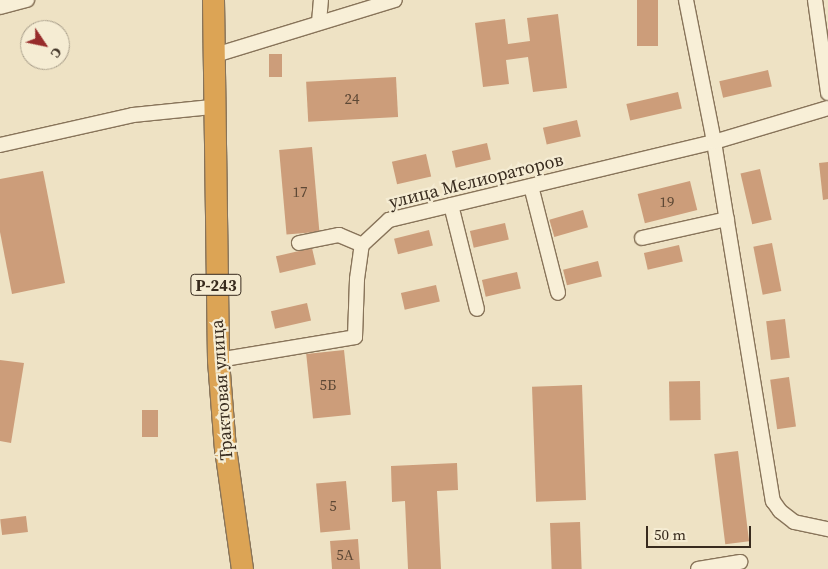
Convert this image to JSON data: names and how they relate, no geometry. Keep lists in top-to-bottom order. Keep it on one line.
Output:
{"streets":{"highway":["Р-243","Трактовая улица"],"street":["улица Мелиораторов"]},"house_numbers":["24","17","19","5Б","5","5А"],"scale_bar":"50 m","north":"bottom right"}
